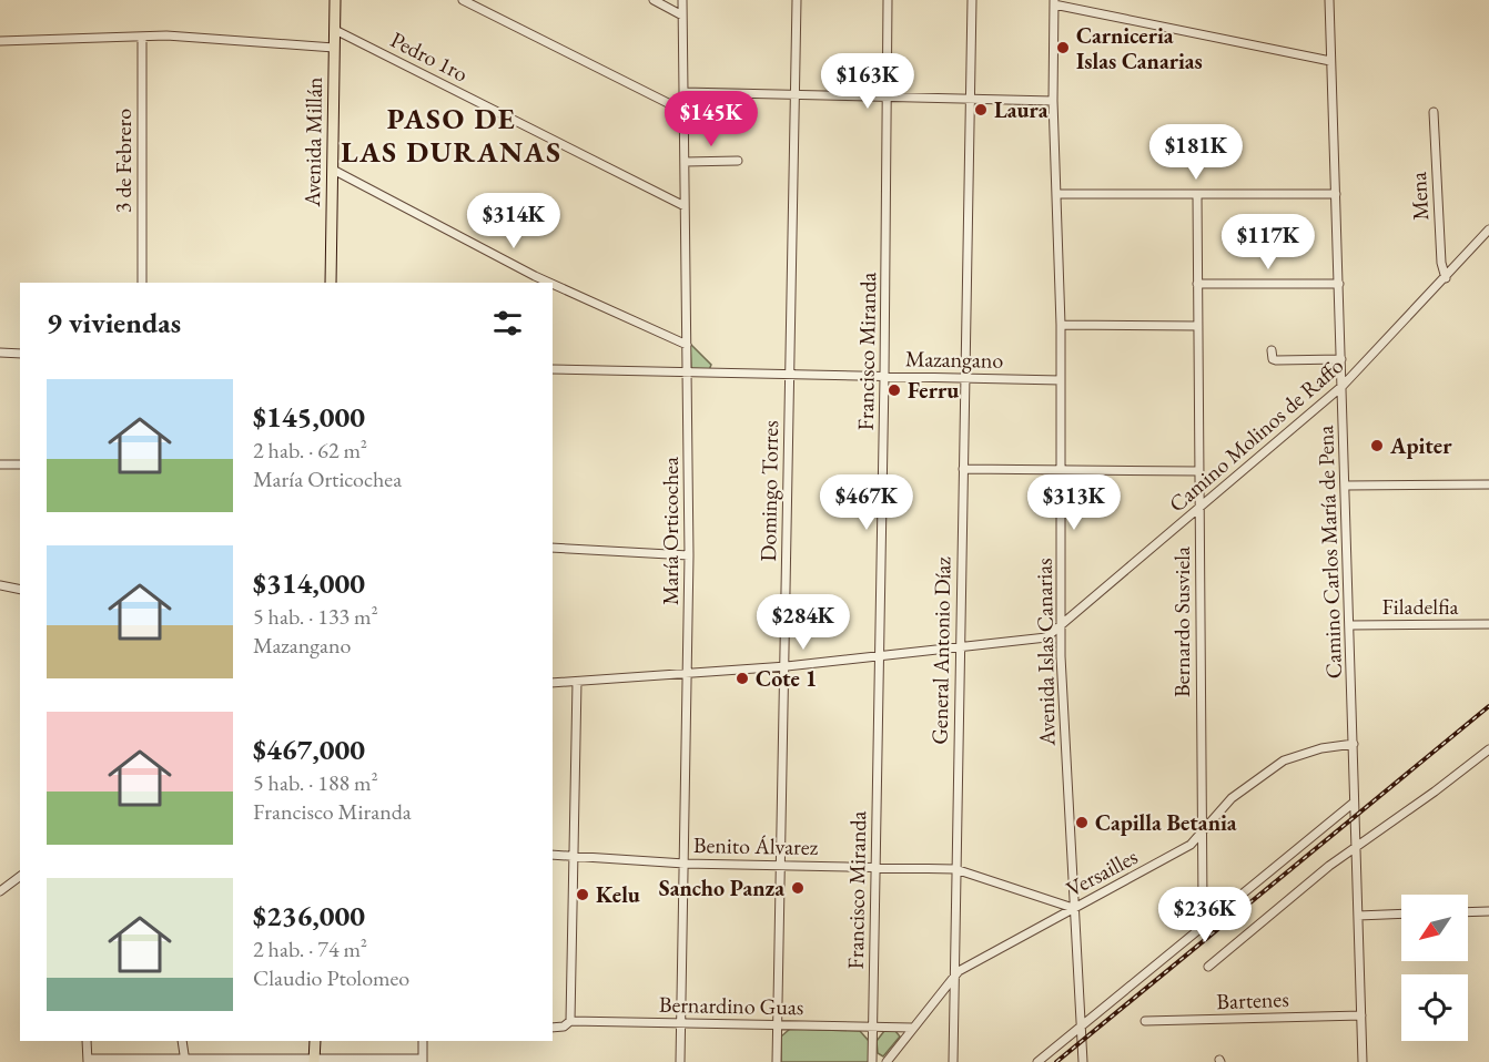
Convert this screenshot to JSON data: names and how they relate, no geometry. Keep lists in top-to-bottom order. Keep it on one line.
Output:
{"streets":{"main road":["Avenida Millán"],"street":["Pedro 1ro","3 de Febrero","Mena","Francisco Miranda","Mazangano","Camino Molinos de Raffo","Domingo Torres","María Orticochea","Camino Carlos María de Pena","Filadelfia","Bernardo Susviela","General Antonio Díaz","Avenida Islas Canarias","Benito Álvarez","Versailles","Bartenes","Bernardino Guas"]},"crossings":[["Pedro 1ro","Avenida Millán"],["Pedro 1ro","María Orticochea"],["Mena","Camino Molinos de Raffo"],["Francisco Miranda","Mazangano"],["Francisco Miranda","Camino Molinos de Raffo"],["Francisco Miranda","Benito Álvarez"],["Francisco Miranda","Bernardino Guas"],["Mazangano","Domingo Torres"],["Mazangano","María Orticochea"],["Mazangano","General Antonio Díaz"],["Mazangano","Avenida Islas Canarias"],["Camino Molinos de Raffo","Domingo Torres"],["Camino Molinos de Raffo","María Orticochea"],["Camino Molinos de Raffo","Camino Carlos María de Pena"],["Camino Molinos de Raffo","Bernardo Susviela"],["Camino Molinos de Raffo","General Antonio Díaz"],["Camino Molinos de Raffo","Avenida Islas Canarias"],["Domingo Torres","Benito Álvarez"],["Domingo Torres","Bernardino Guas"],["María Orticochea","Benito Álvarez"],["María Orticochea","Bernardino Guas"],["Camino Carlos María de Pena","Filadelfia"],["Camino Carlos María de Pena","Versailles"],["Camino Carlos María de Pena","Bartenes"],["Bernardo Susviela","Versailles"],["General Antonio Díaz","Benito Álvarez"],["General Antonio Díaz","Versailles"],["Avenida Islas Canarias","Benito Álvarez"],["Avenida Islas Canarias","Versailles"],["Benito Álvarez","Versailles"],["Versailles","Bernardino Guas"]],"districts":["PASO DE LAS DURANAS"],"places":["Carniceria Islas Canarias","Laura","Ferru","Apiter","Cote 1","Capilla Betania","Sancho Panza","Kelu"],"north":"bottom left","page":{"price":["$163K","$145K","$181K","$314K","$117K","$467K","$313K","$284K","$236K"],"heading":"9 viviendas","list":[{"name":"$145,000","note":"2 hab. · 62 m² · María Orticochea"},{"name":"$314,000","note":"5 hab. · 133 m² · Mazangano"},{"name":"$467,000","note":"5 hab. · 188 m² · Francisco Miranda"},{"name":"$236,000","note":"2 hab. · 74 m² · Claudio Ptolomeo"}]}}
